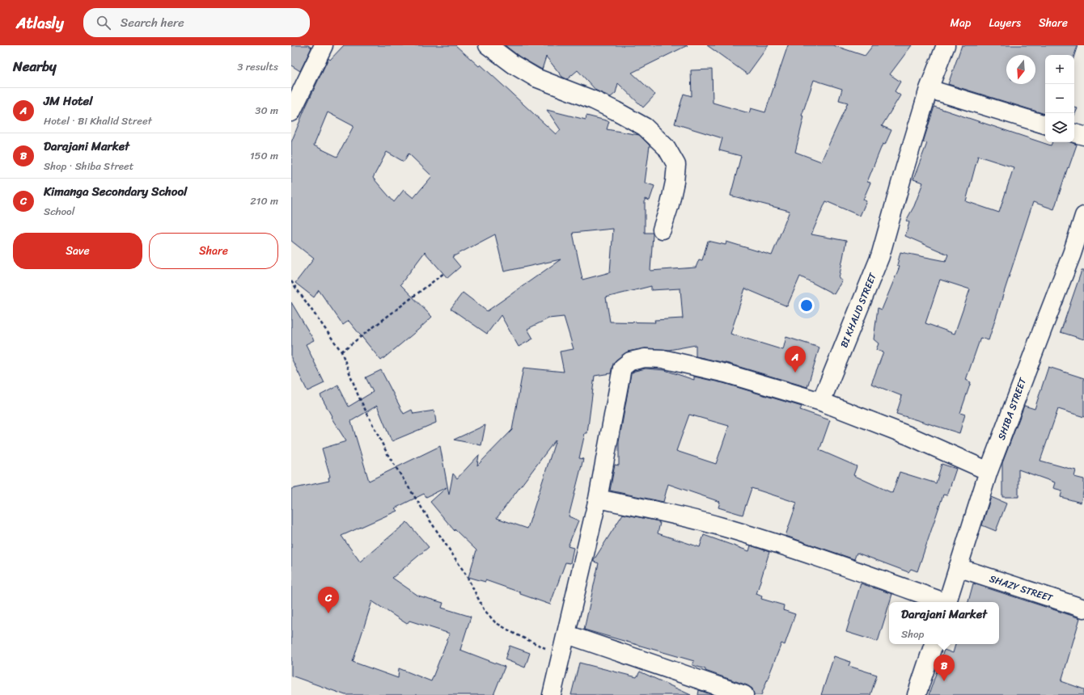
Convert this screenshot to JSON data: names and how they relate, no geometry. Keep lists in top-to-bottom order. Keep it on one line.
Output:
{"streets":{"street":["BI KHALID STREET","SHIBA STREET","SHAZY STREET"]},"crossings":[["SHIBA STREET","SHAZY STREET"]],"north":"bottom","page":{"header":"Atlasly","search":"Search here","nav":["Map","Layers","Share"],"heading":["Nearby","3 results"],"map_buttons":["+","−"],"list":[{"mark":"A","name":"JM Hotel","note":"Hotel · Bi Khalid Street","value":"30 m"},{"mark":"B","name":"Darajani Market","note":"Shop · Shiba Street","value":"150 m"},{"mark":"C","name":"Kimanga Secondary School","note":"School","value":"210 m"}],"buttons":["Save","Share"],"pins":["A","C","B"],"popup":["Darajani Market","Shop"]}}
